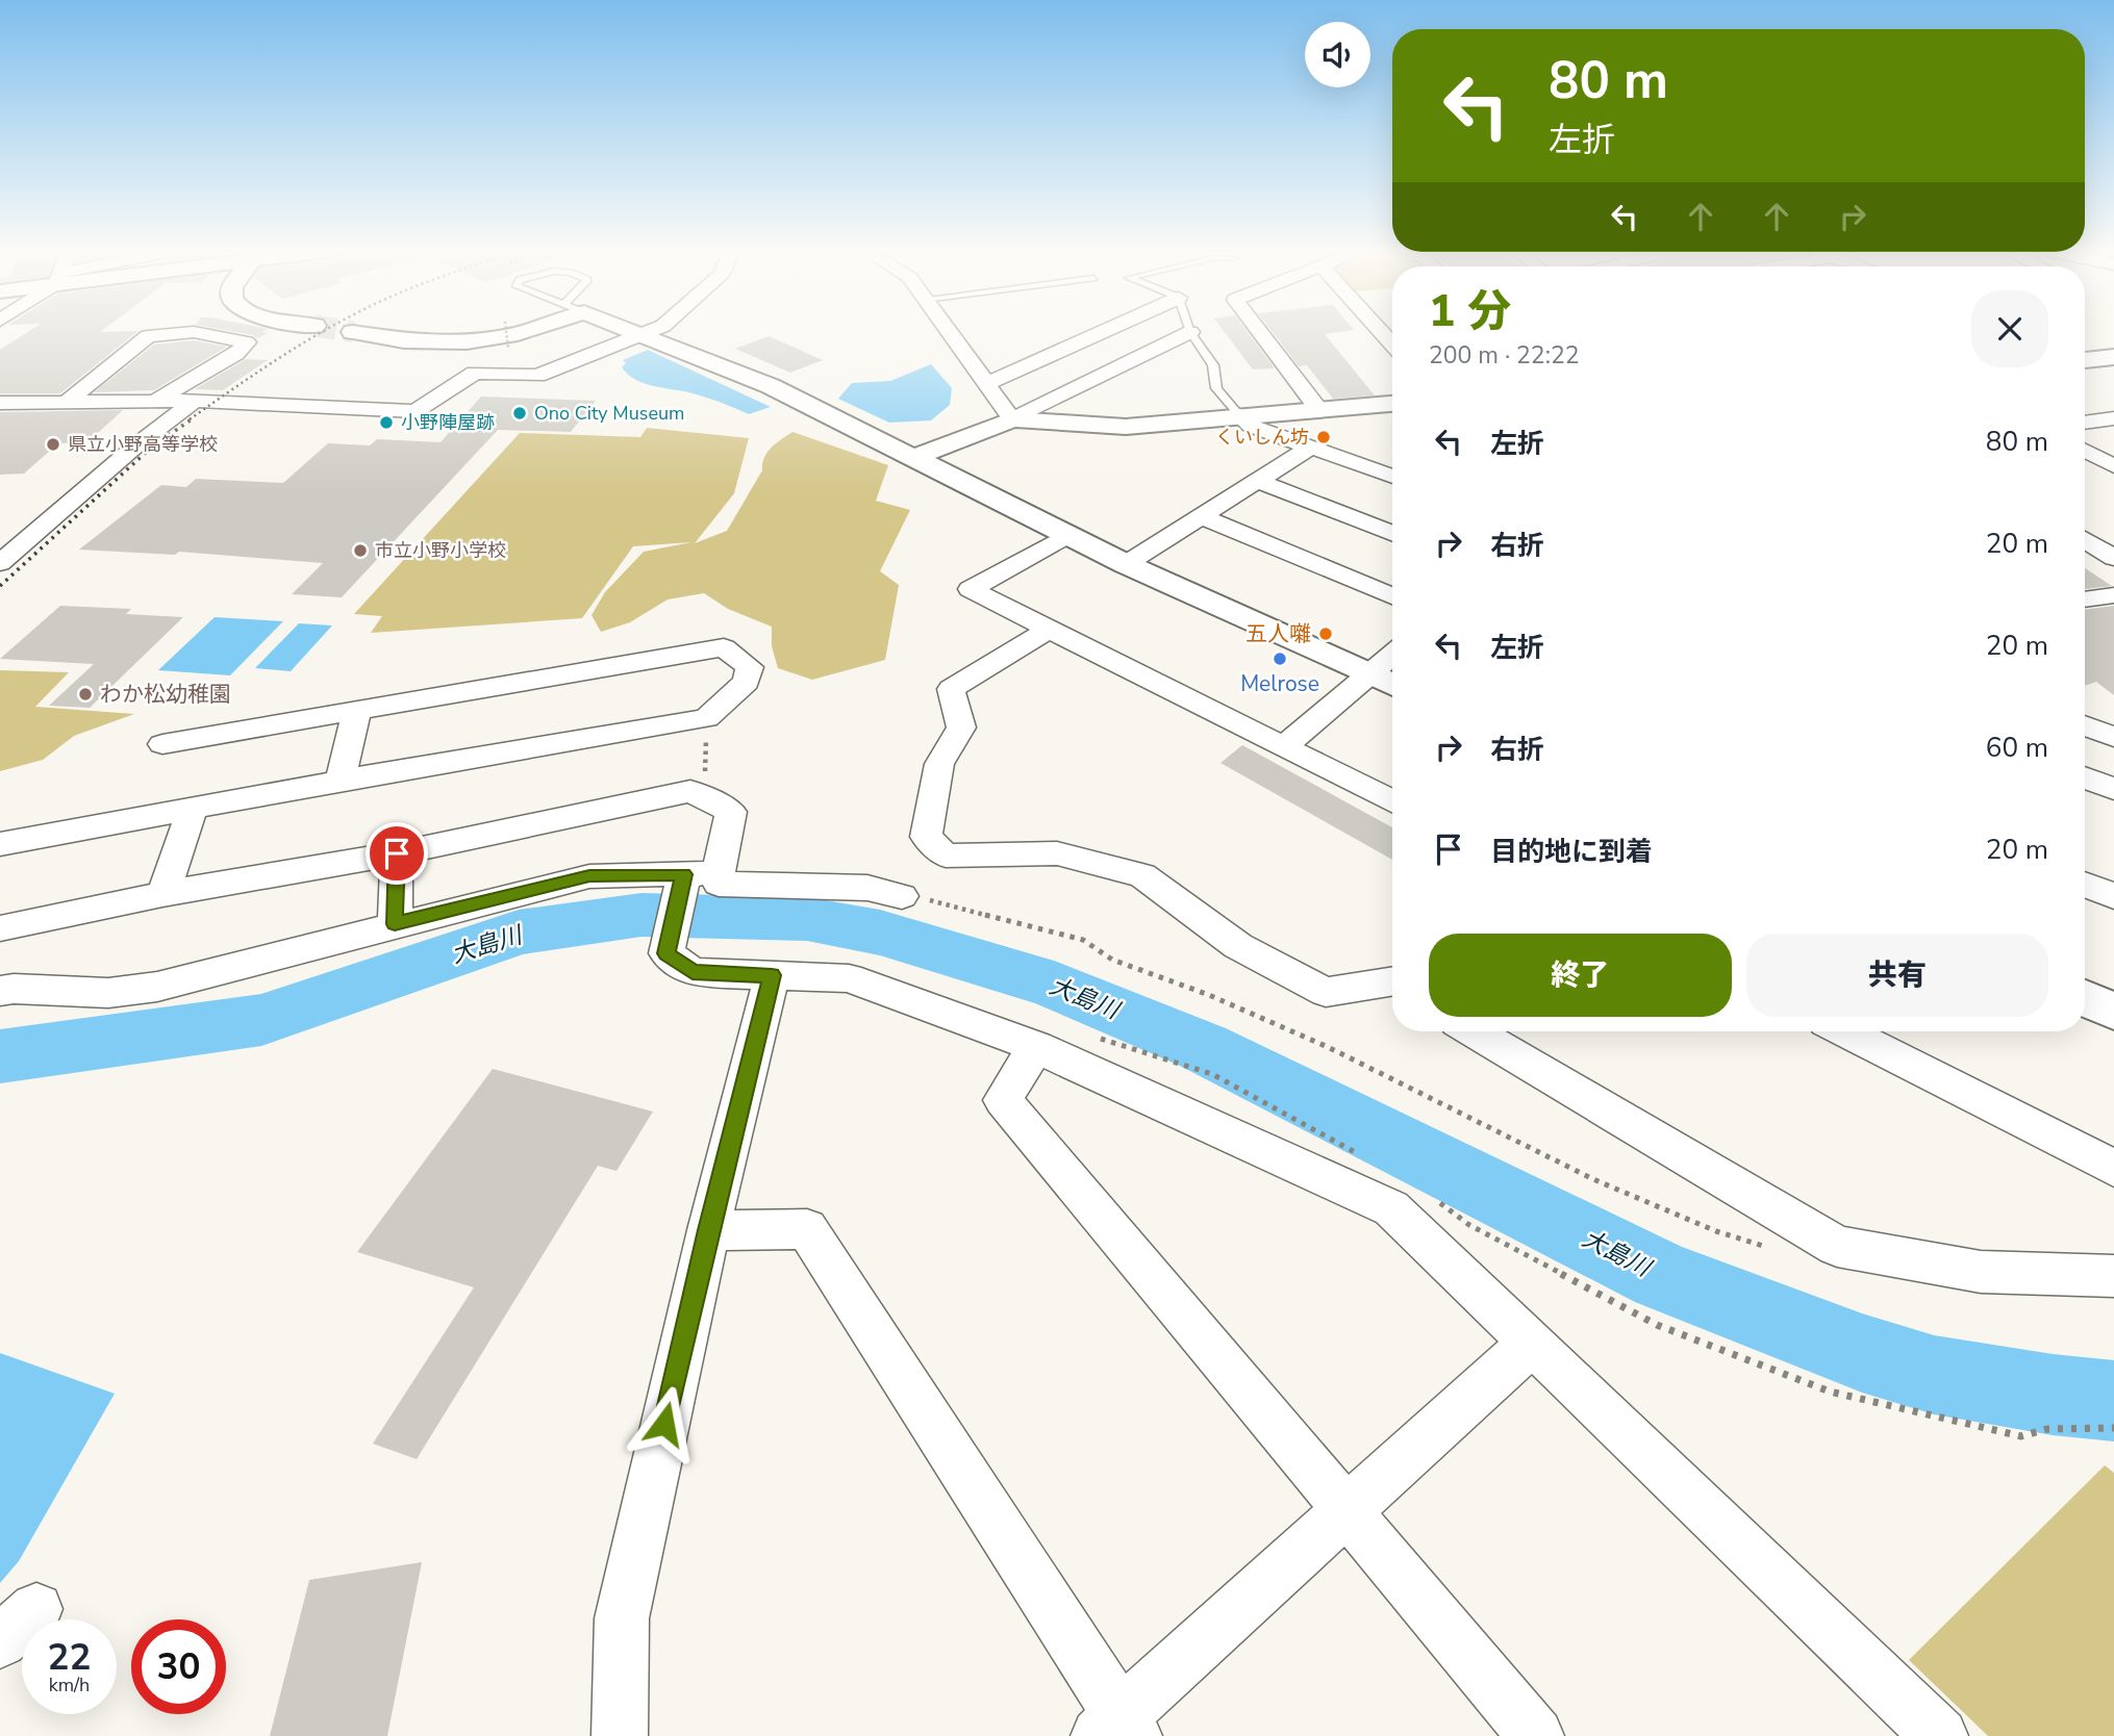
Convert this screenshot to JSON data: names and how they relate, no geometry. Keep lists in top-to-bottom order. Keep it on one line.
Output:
{"water":["大島川"],"places":["Ono City Museum","小野陣屋跡","くいしん坊","県立小野高等学校","市立小野小学校","五人囃","Melrose","わか松幼稚園"],"page":{"turn":["80 m","左折"],"heading":["1 分","200 m · 22:22"],"list":[{"name":"左折","value":"80 m"},{"name":"右折","value":"20 m"},{"name":"左折","value":"20 m"},{"name":"右折","value":"60 m"},{"name":"目的地に到着","value":"20 m"}],"buttons":["終了","共有"],"speed":"22 km/h","limit":"30"}}
